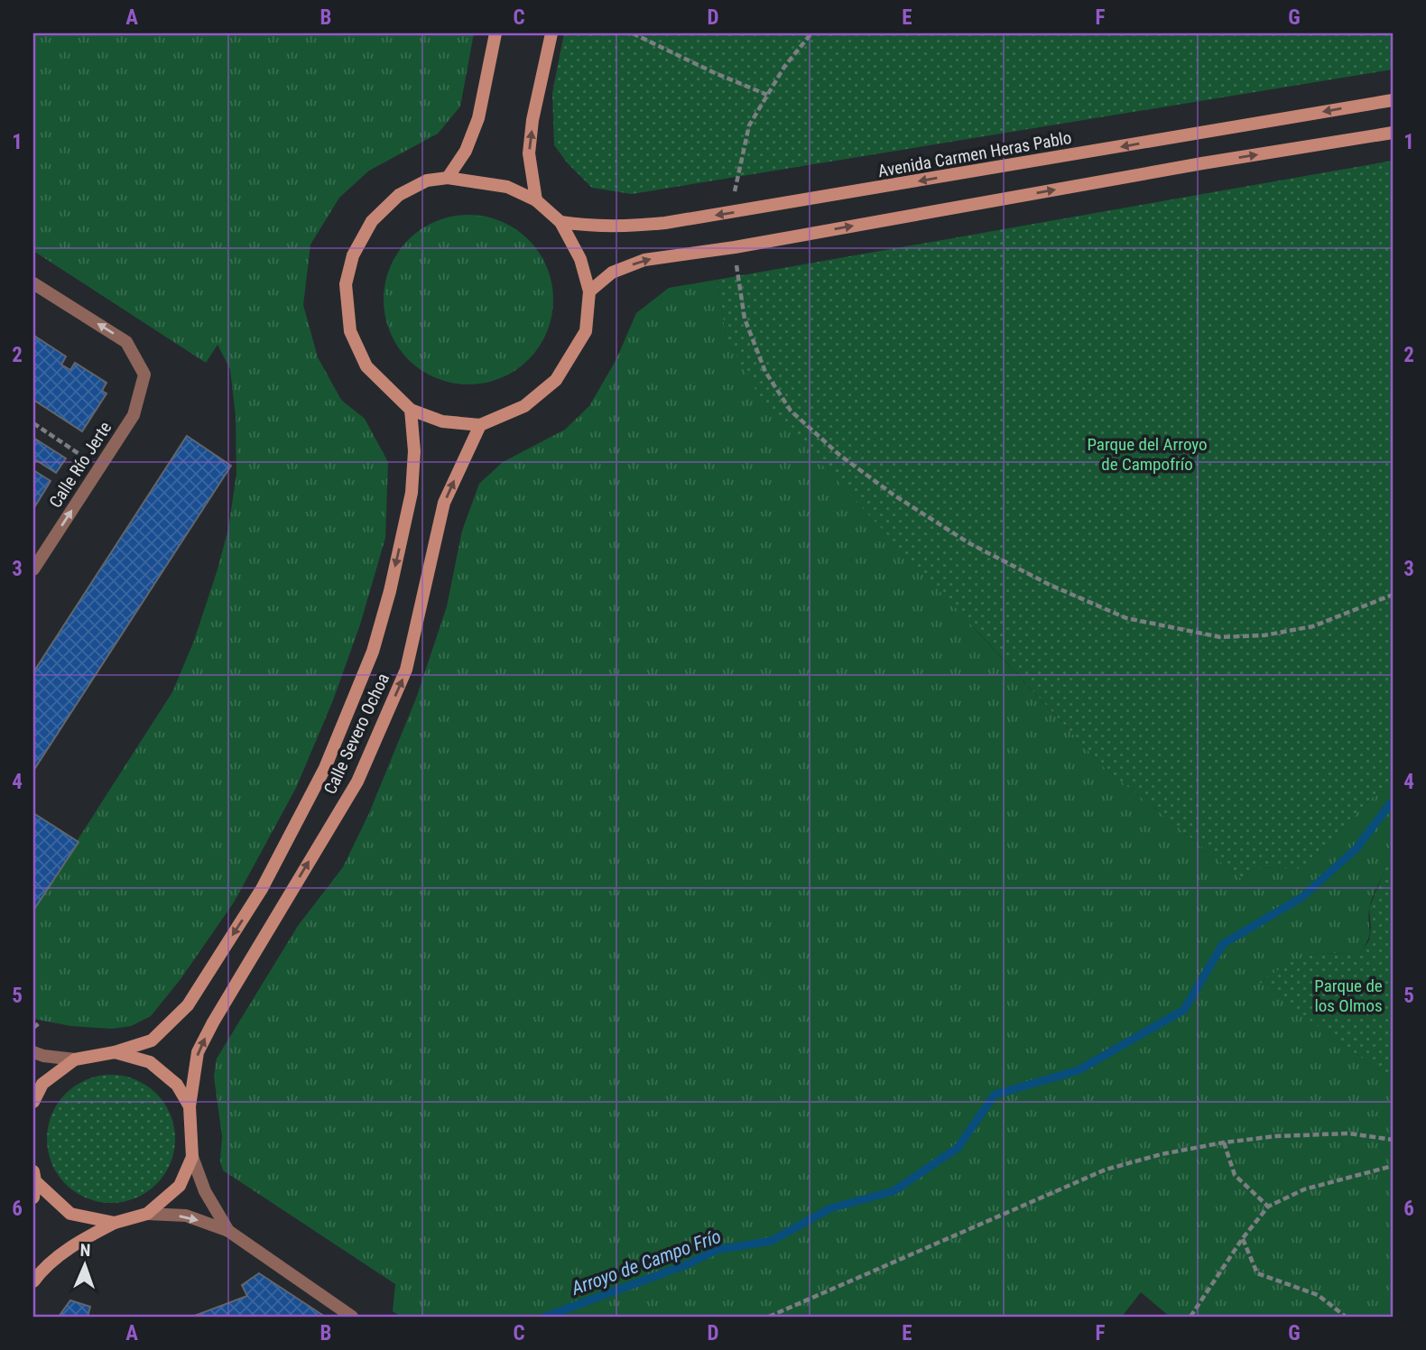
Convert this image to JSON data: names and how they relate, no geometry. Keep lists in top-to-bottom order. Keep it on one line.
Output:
{"streets":{"main road":["Avenida Carmen Heras Pablo","Calle Severo Ochoa"],"street":["Calle Río Jerte"]},"water":["Arroyo de Campo Frío"],"parks":["Parque del Arroyo de Campofrío","Parque de los Olmos"],"north":"top","grid":{"columns":["A","B","C","D","E","F","G"],"rows":["1","2","3","4","5","6"]}}
